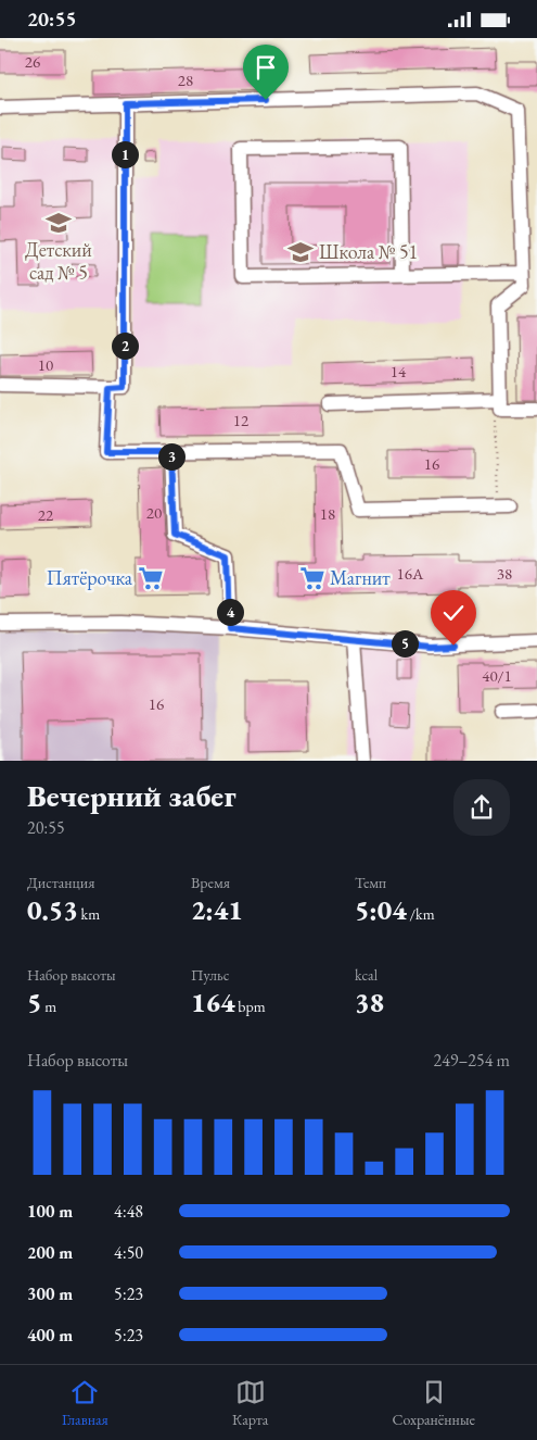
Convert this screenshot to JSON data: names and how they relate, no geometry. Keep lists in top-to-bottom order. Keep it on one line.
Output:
{"places":{"school or university":["Детский сад № 5","Школа № 51"],"supermarket":["Пятёрочка","Магнит"]},"house_numbers":["26","28","10","14","12","16","20","18","22","16А","38","40/1","16"],"page":{"status":"20:55","pins":["1","2","3","4","5"],"heading":["Вечерний забег","20:55"],"stats":[["Дистанция","0.53 km"],["Время","2:41"],["Темп","5:04 /km"],["Набор высоты","5 m"],["Пульс","164 bpm"],["kcal","38"]],"chart":["Набор высоты","249–254 m"],"list":[{"name":"100 m","note":"4:48"},{"name":"200 m","note":"4:50"},{"name":"300 m","note":"5:23"},{"name":"400 m","note":"5:23"}],"tabs":["Главная","Карта","Сохранённые"]}}
